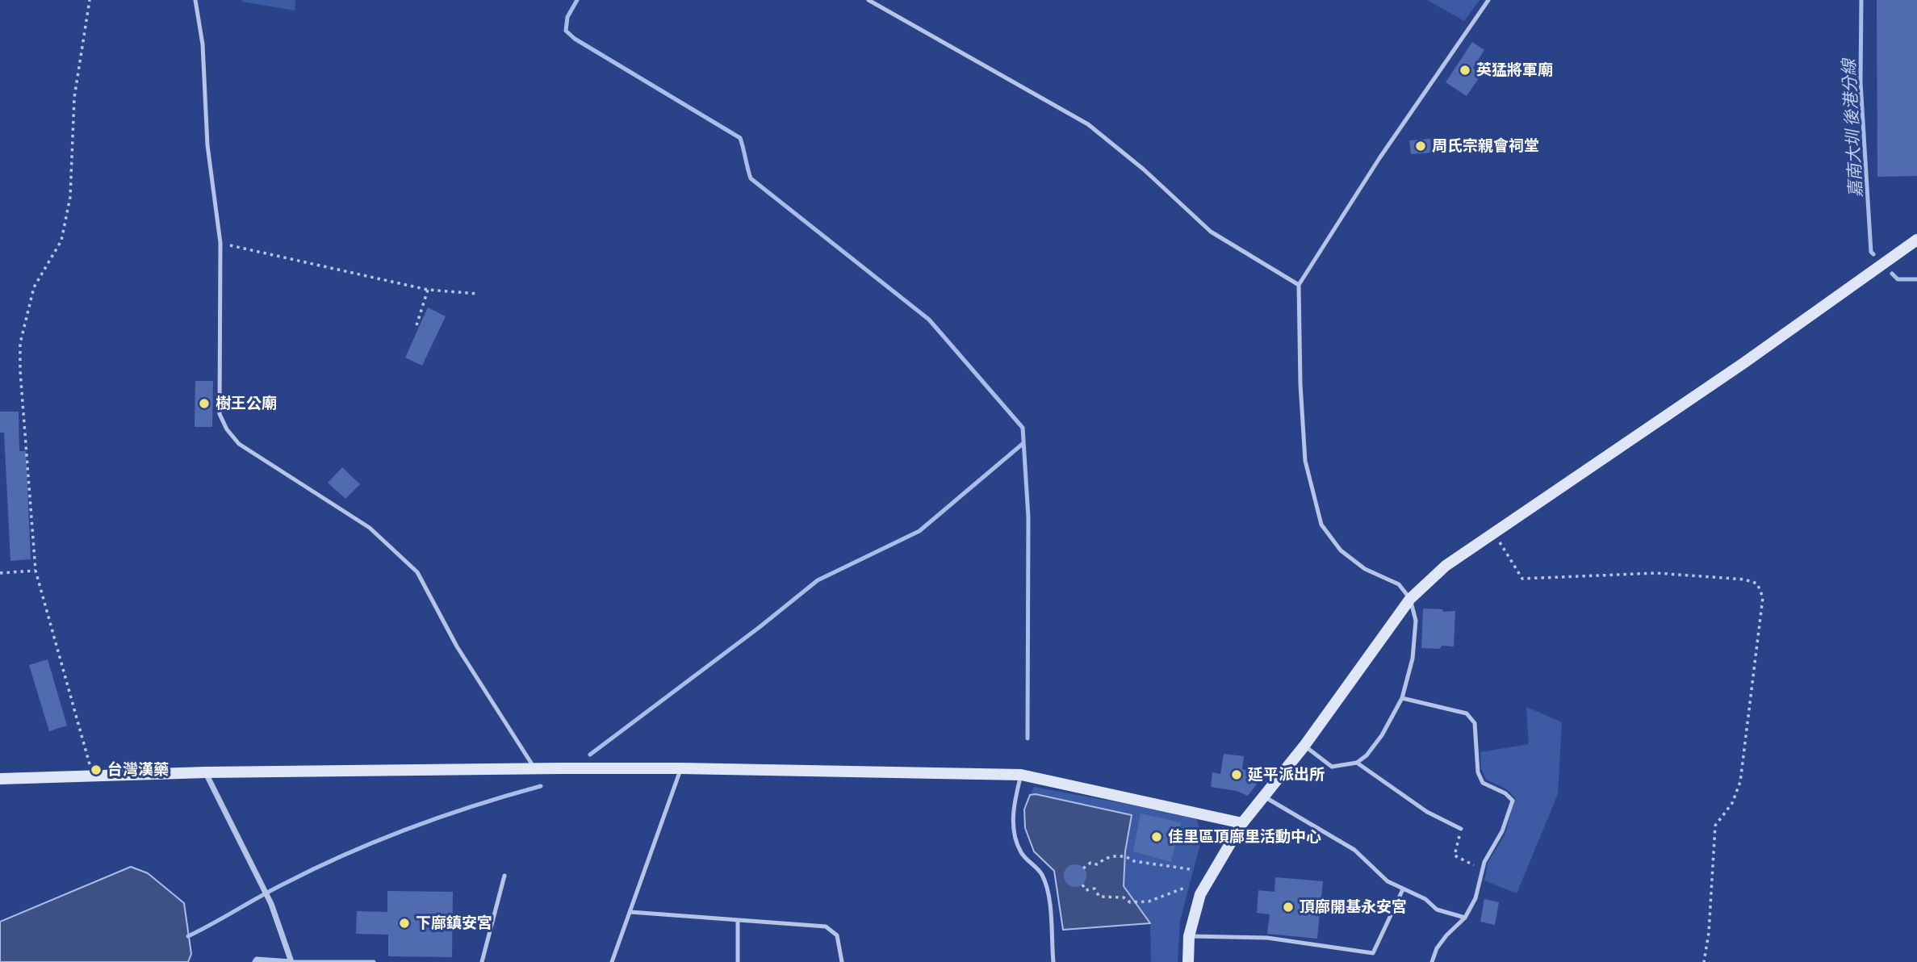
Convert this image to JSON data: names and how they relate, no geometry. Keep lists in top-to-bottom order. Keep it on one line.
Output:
{"water":["嘉南大圳 後港分線"],"places":["英猛將軍廟","周氏宗親會祠堂","樹王公廟","台灣漢藥","延平派出所","佳里區頂廍里活動中心","頂廍開基永安宮","下廍鎮安宮"]}
